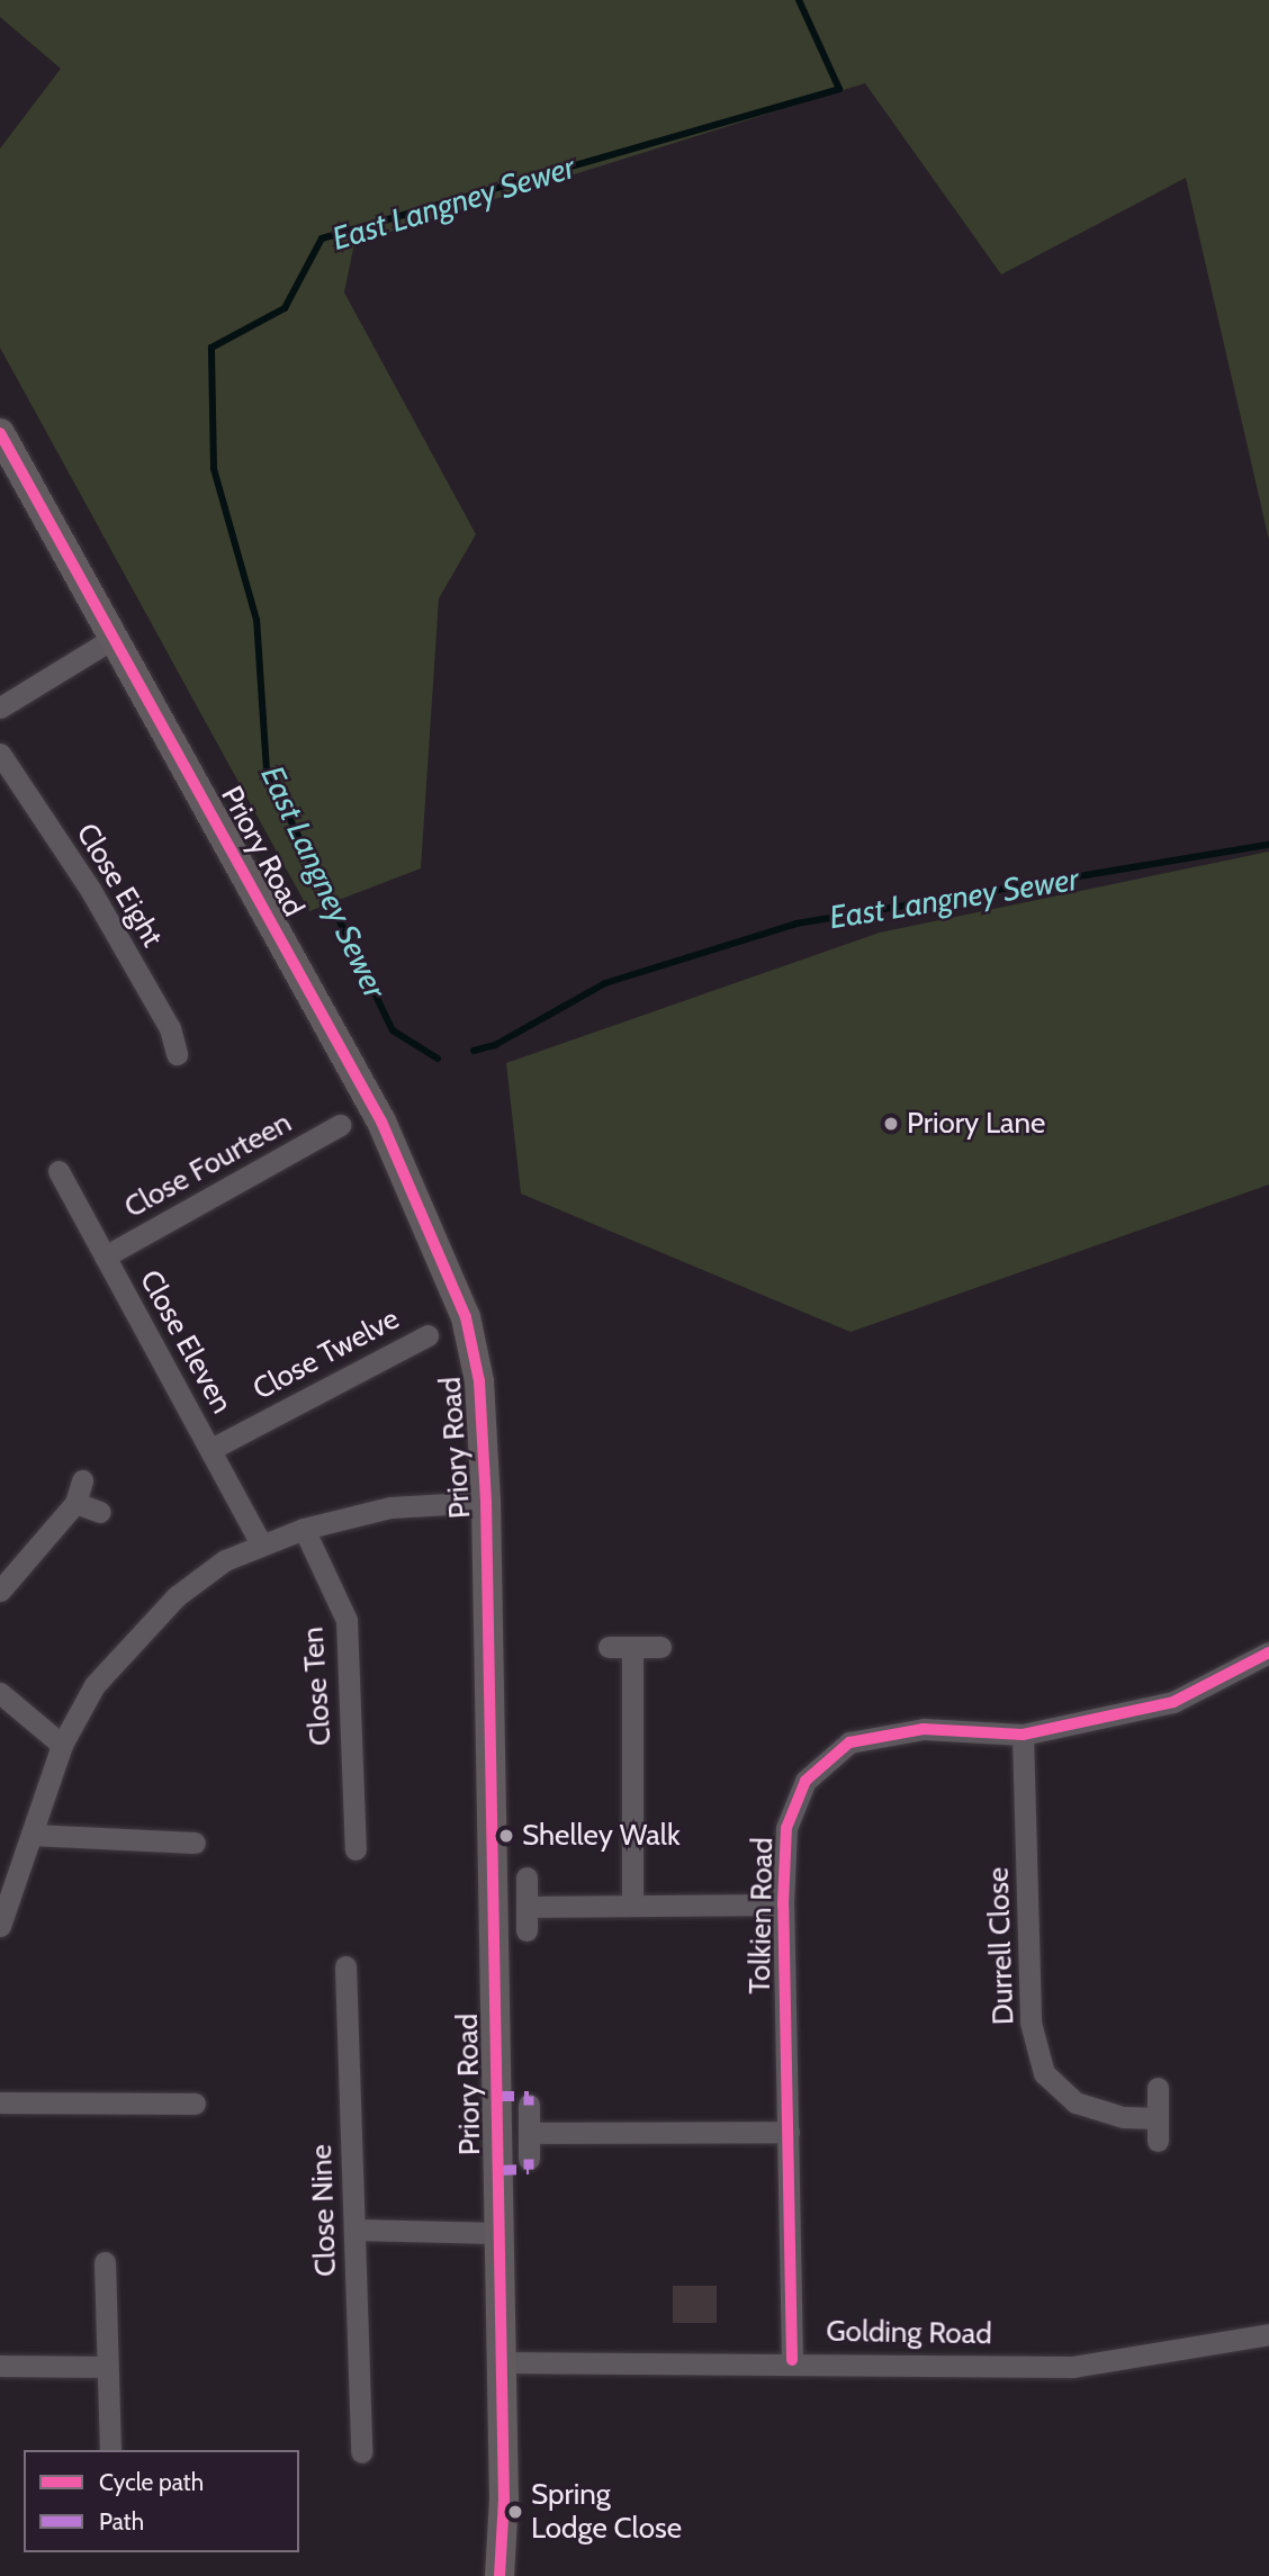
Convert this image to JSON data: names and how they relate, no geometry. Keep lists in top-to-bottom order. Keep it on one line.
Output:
{"streets":{"street":["Priory Road","Close Eight","Close Fourteen","Close Eleven","Close Twelve","Close Ten","Tolkien Road","Durrell Close","Close Nine","Golding Road"]},"crossings":[["Priory Road","Golding Road"],["Close Fourteen","Close Eleven"],["Close Eleven","Close Twelve"],["Tolkien Road","Durrell Close"],["Tolkien Road","Golding Road"]],"water":["East Langney Sewer"],"places":["Priory Lane","Shelley Walk","Spring Lodge Close"],"legend":["Cycle path","Path"]}
